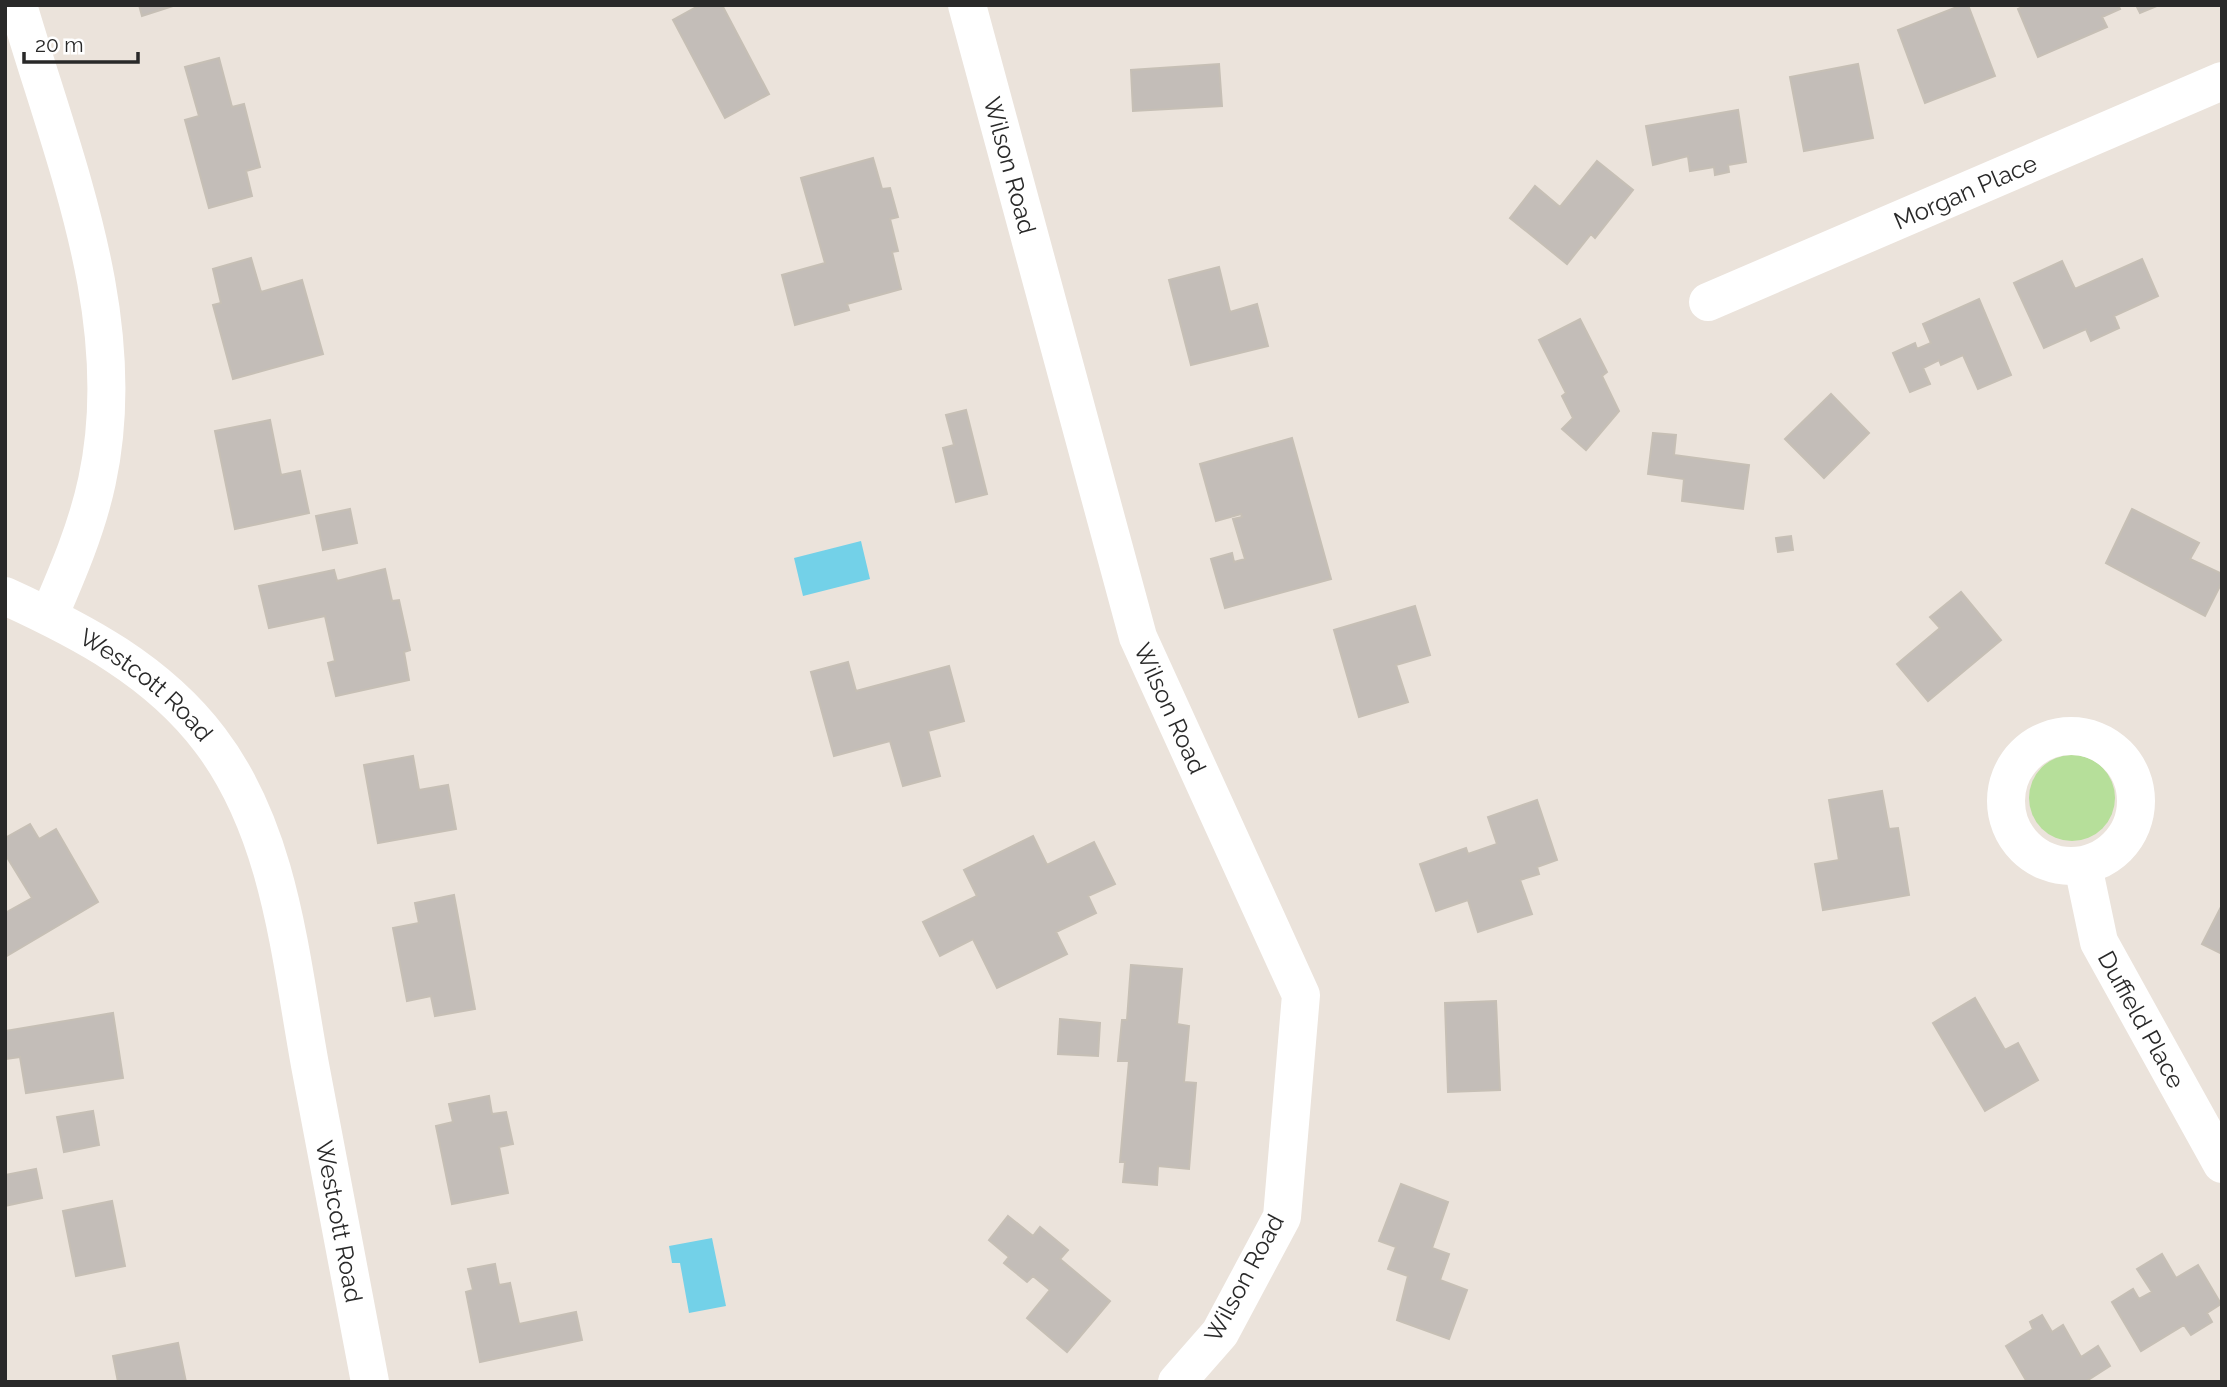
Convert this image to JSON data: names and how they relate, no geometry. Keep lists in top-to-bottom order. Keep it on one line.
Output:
{"streets":{"street":["Wilson Road","Morgan Place","Westcott Road","Duffield Place"]},"scale_bar":"20 m"}
